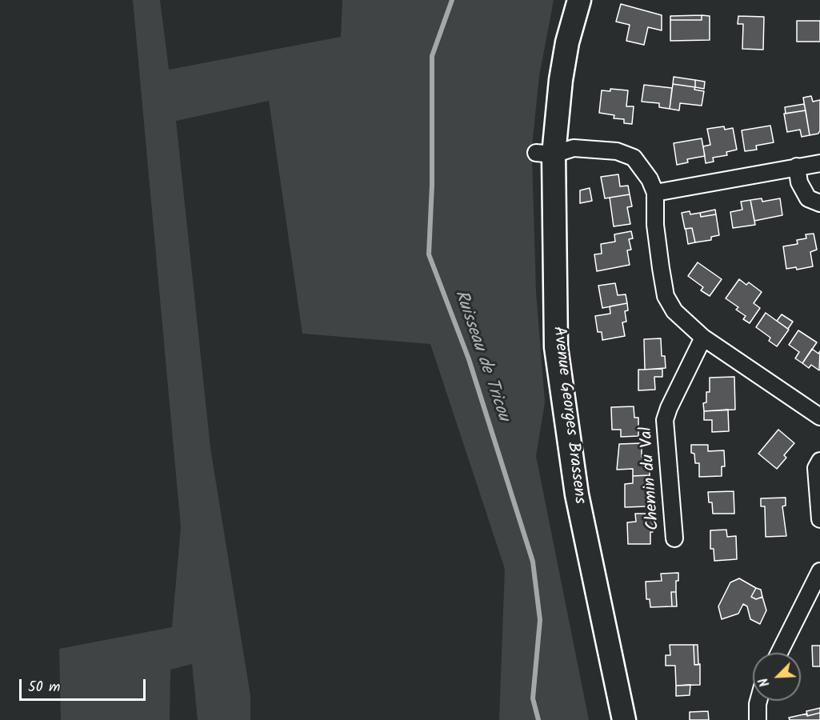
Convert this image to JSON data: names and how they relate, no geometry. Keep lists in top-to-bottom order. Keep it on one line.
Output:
{"streets":{"street":["Avenue Georges Brassens","Chemin du Val"]},"water":["Ruisseau de Tricou"],"scale_bar":"50 m","north":"bottom left"}
